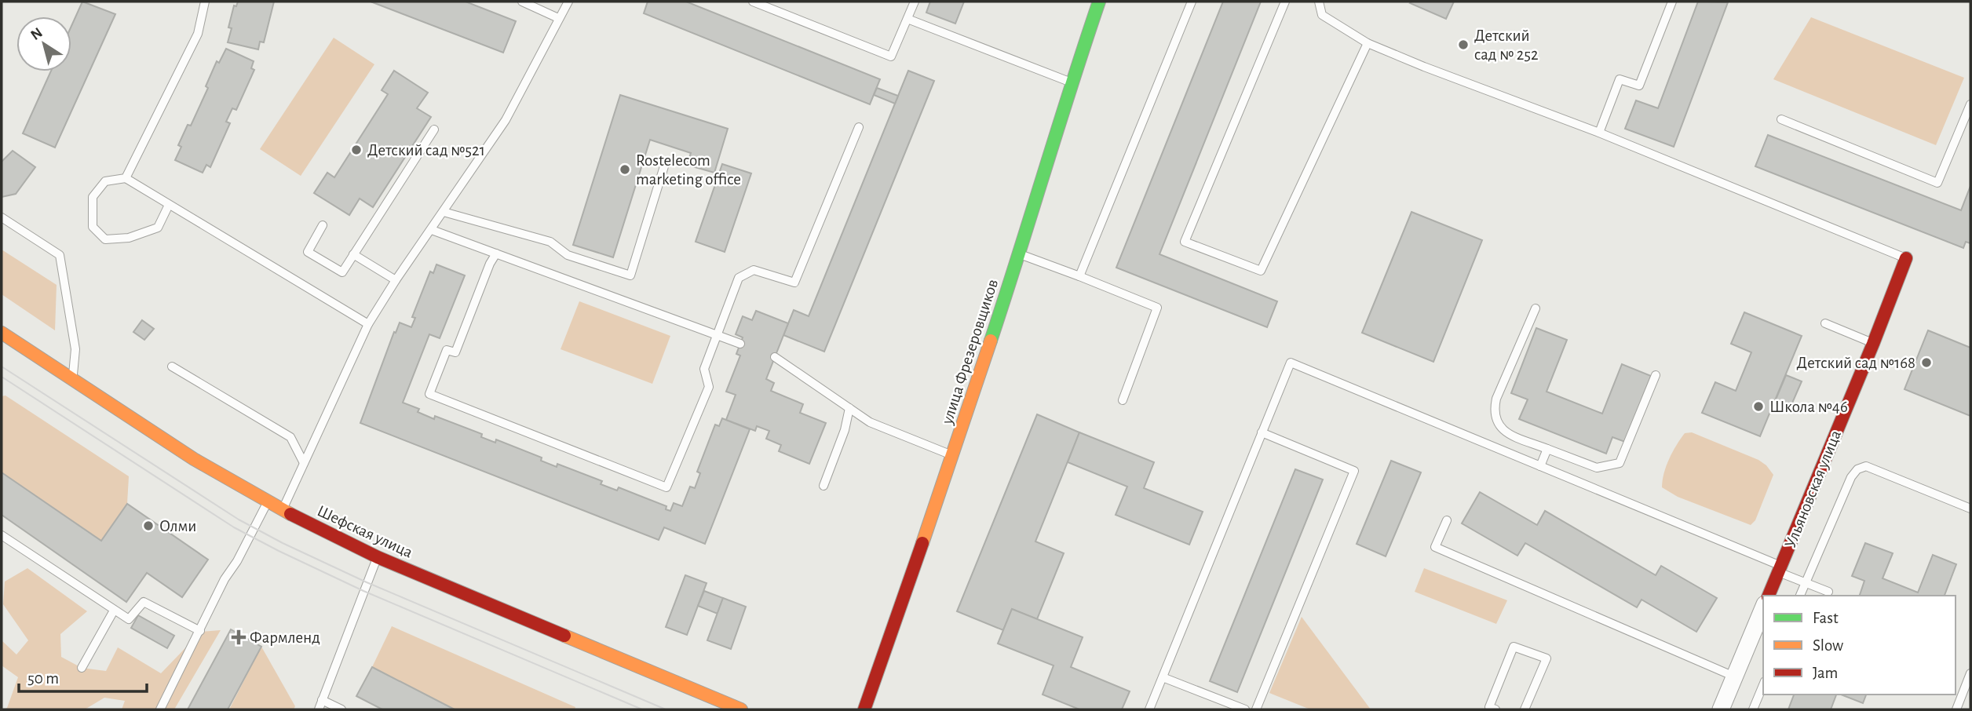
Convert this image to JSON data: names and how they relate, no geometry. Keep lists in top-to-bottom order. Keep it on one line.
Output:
{"streets":{"main road":["улица Фрезеровщиков","Ульяновская улица","Шефская улица"]},"places":{"other":["Детский сад № 252","Детский сад №521","Rostelecom marketing office","Детский сад №168","Школа №46","Олми"],"health":["Фармленд"]},"legend":["Fast","Slow","Jam"],"scale_bar":"50 m","north":"top left"}
